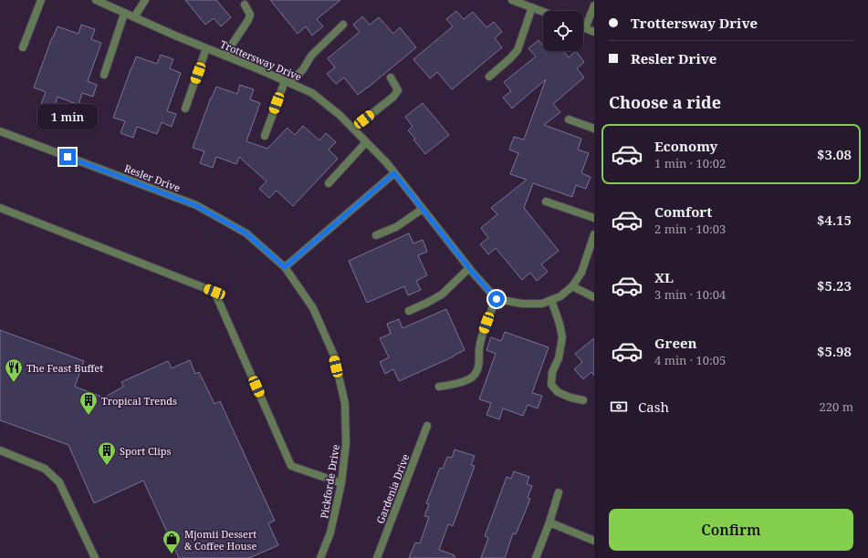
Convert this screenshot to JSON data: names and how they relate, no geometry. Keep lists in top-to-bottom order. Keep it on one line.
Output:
{"streets":{"street":["Trottersway Drive","Resler Drive","Pickforde Drive","Gardenia Drive"]},"crossings":[["Resler Drive","Pickforde Drive"]],"places":{"restaurant":["The Feast Buffet"],"building":["Tropical Trends","Sport Clips"],"shop":["Mjomii Dessert & Coffee House"]},"page":{"banner":["Trottersway Drive","Resler Drive"],"heading":"Choose a ride","bubble":"1 min","list":[{"name":"Economy","note":"1 min · 10:02","value":"$3.08"},{"name":"Comfort","note":"2 min · 10:03","value":"$4.15"},{"name":"XL","note":"3 min · 10:04","value":"$5.23"},{"name":"Green","note":"4 min · 10:05","value":"$5.98"}],"pay":["Cash","220 m"],"buttons":"Confirm"}}
